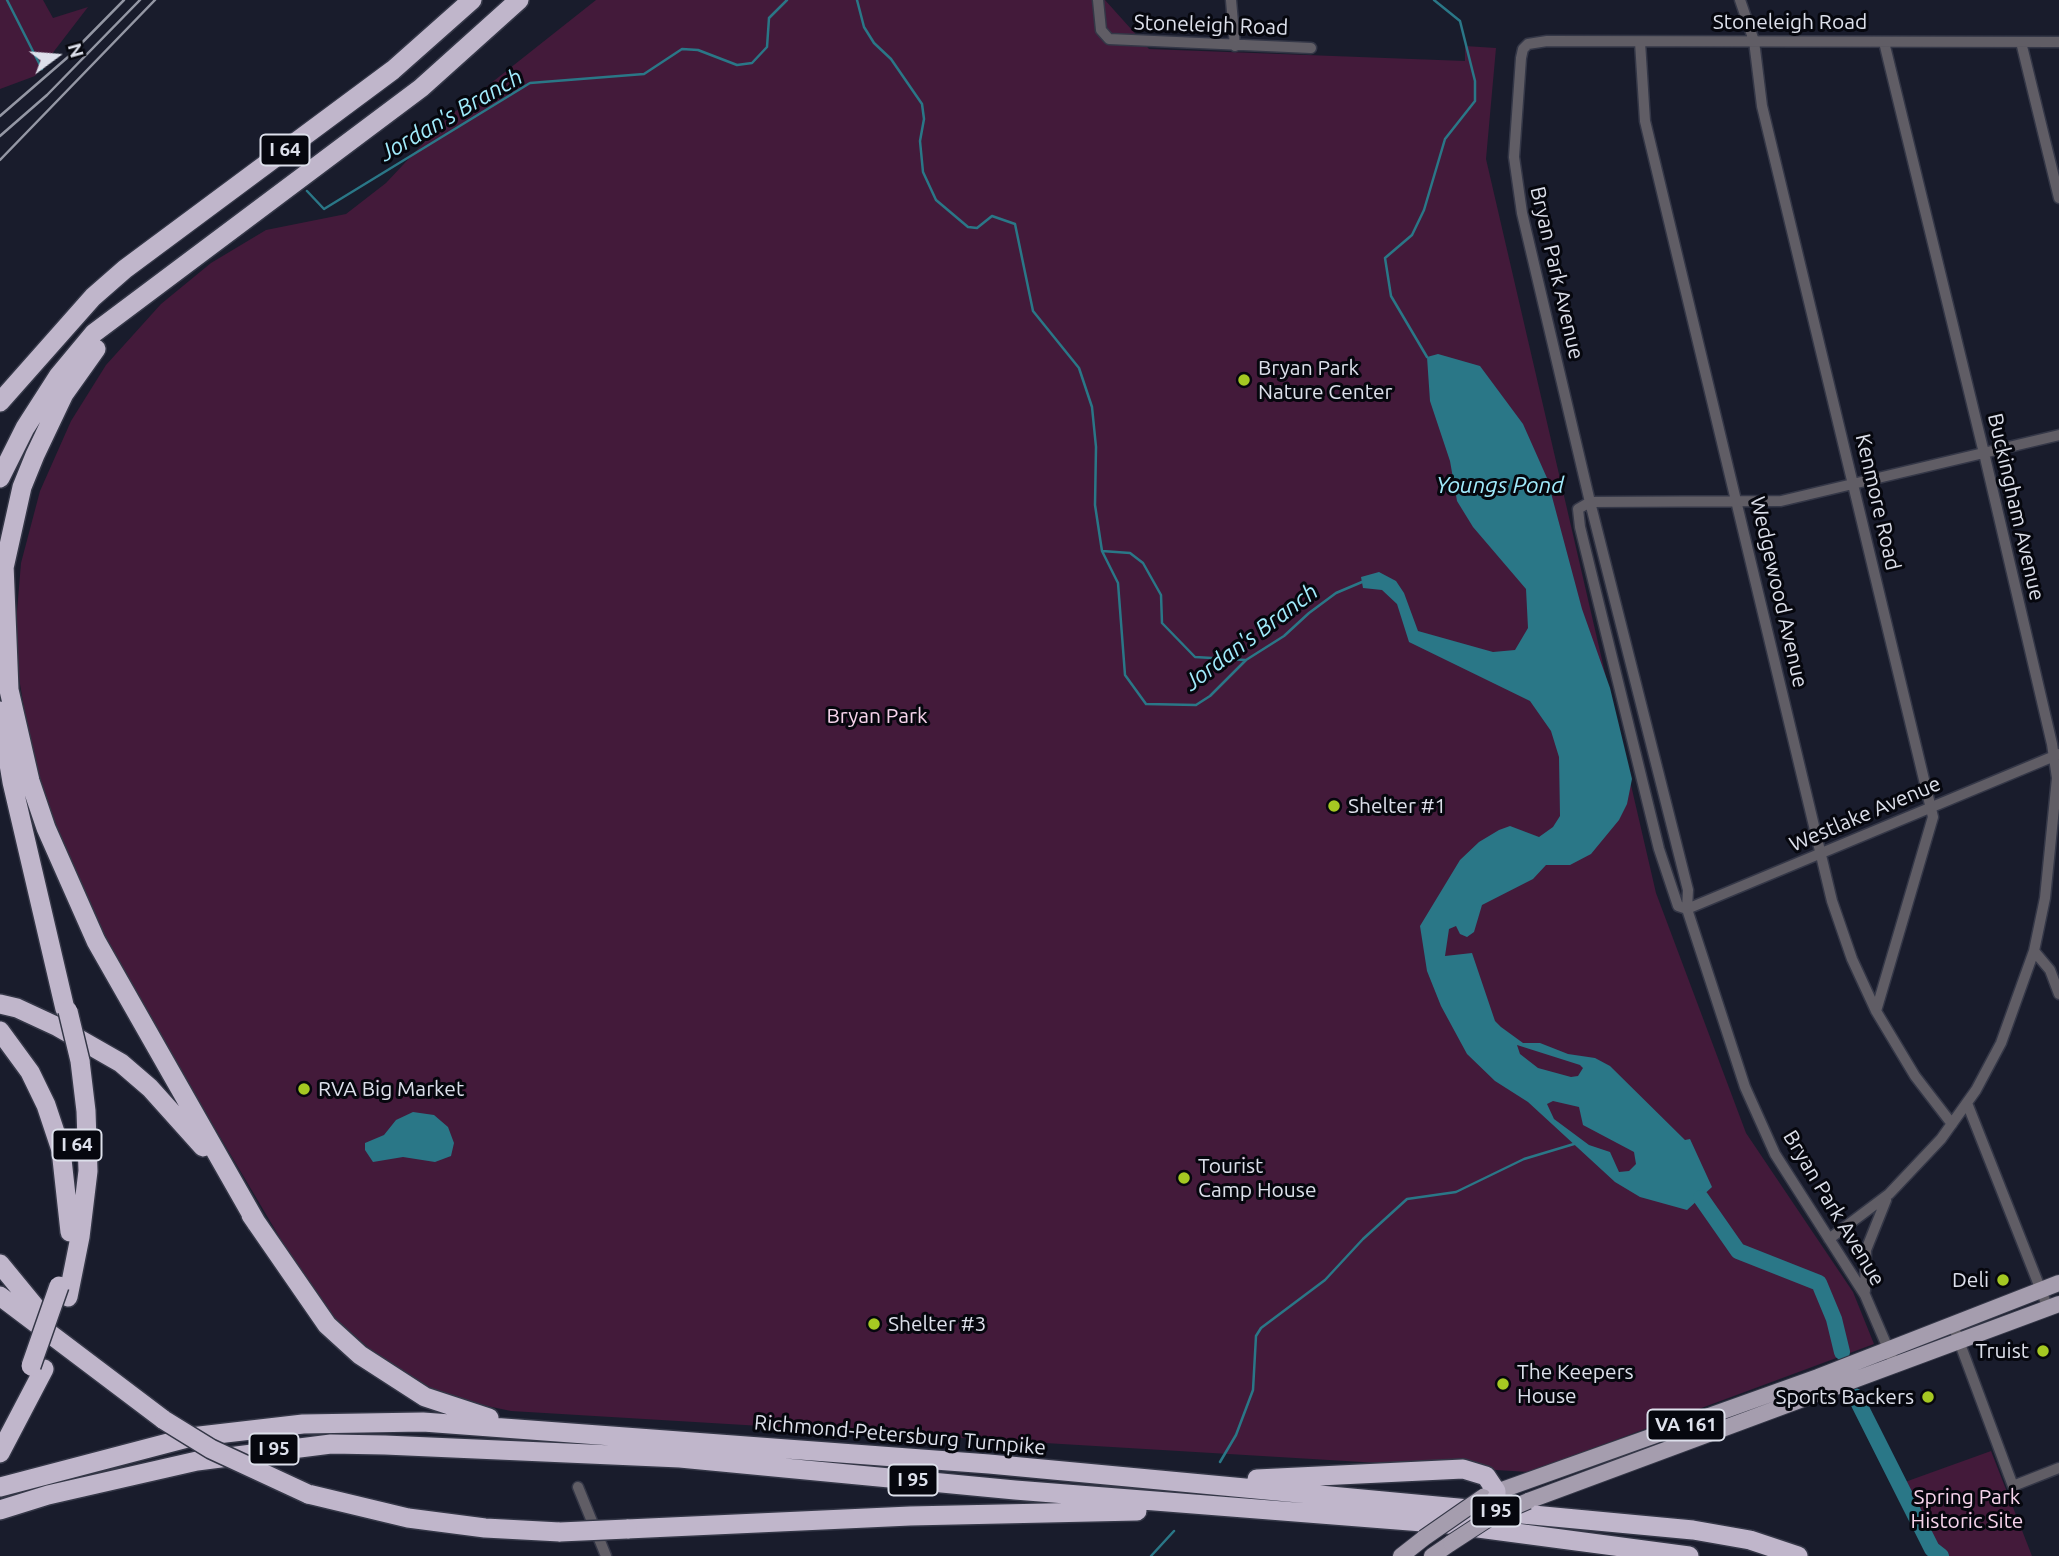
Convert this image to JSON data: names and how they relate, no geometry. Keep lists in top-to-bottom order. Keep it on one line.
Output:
{"streets":{"highway":["I 64","Richmond-Petersburg Turnpike","I 95"],"main road":["VA 161"],"street":["Stoneleigh Road","Bryan Park Avenue","Kenmore Road","Buckingham Avenue","Wedgewood Avenue","Westlake Avenue"]},"crossings":[["Stoneleigh Road","Bryan Park Avenue"],["Stoneleigh Road","Kenmore Road"],["Stoneleigh Road","Buckingham Avenue"],["Stoneleigh Road","Wedgewood Avenue"],["Bryan Park Avenue","Buckingham Avenue"],["Bryan Park Avenue","Westlake Avenue"],["Bryan Park Avenue","VA 161"],["Kenmore Road","Wedgewood Avenue"],["Kenmore Road","Westlake Avenue"],["Buckingham Avenue","Wedgewood Avenue"],["Buckingham Avenue","Westlake Avenue"],["Wedgewood Avenue","Westlake Avenue"]],"water":["Jordan's Branch","Youngs Pond"],"parks":["Bryan Park","Spring Park Historic Site"],"places":["Bryan Park Nature Center","Shelter #1","RVA Big Market","Tourist Camp House","Deli","Shelter #3","Truist","The Keepers House","Sports Backers"],"north":"right"}
